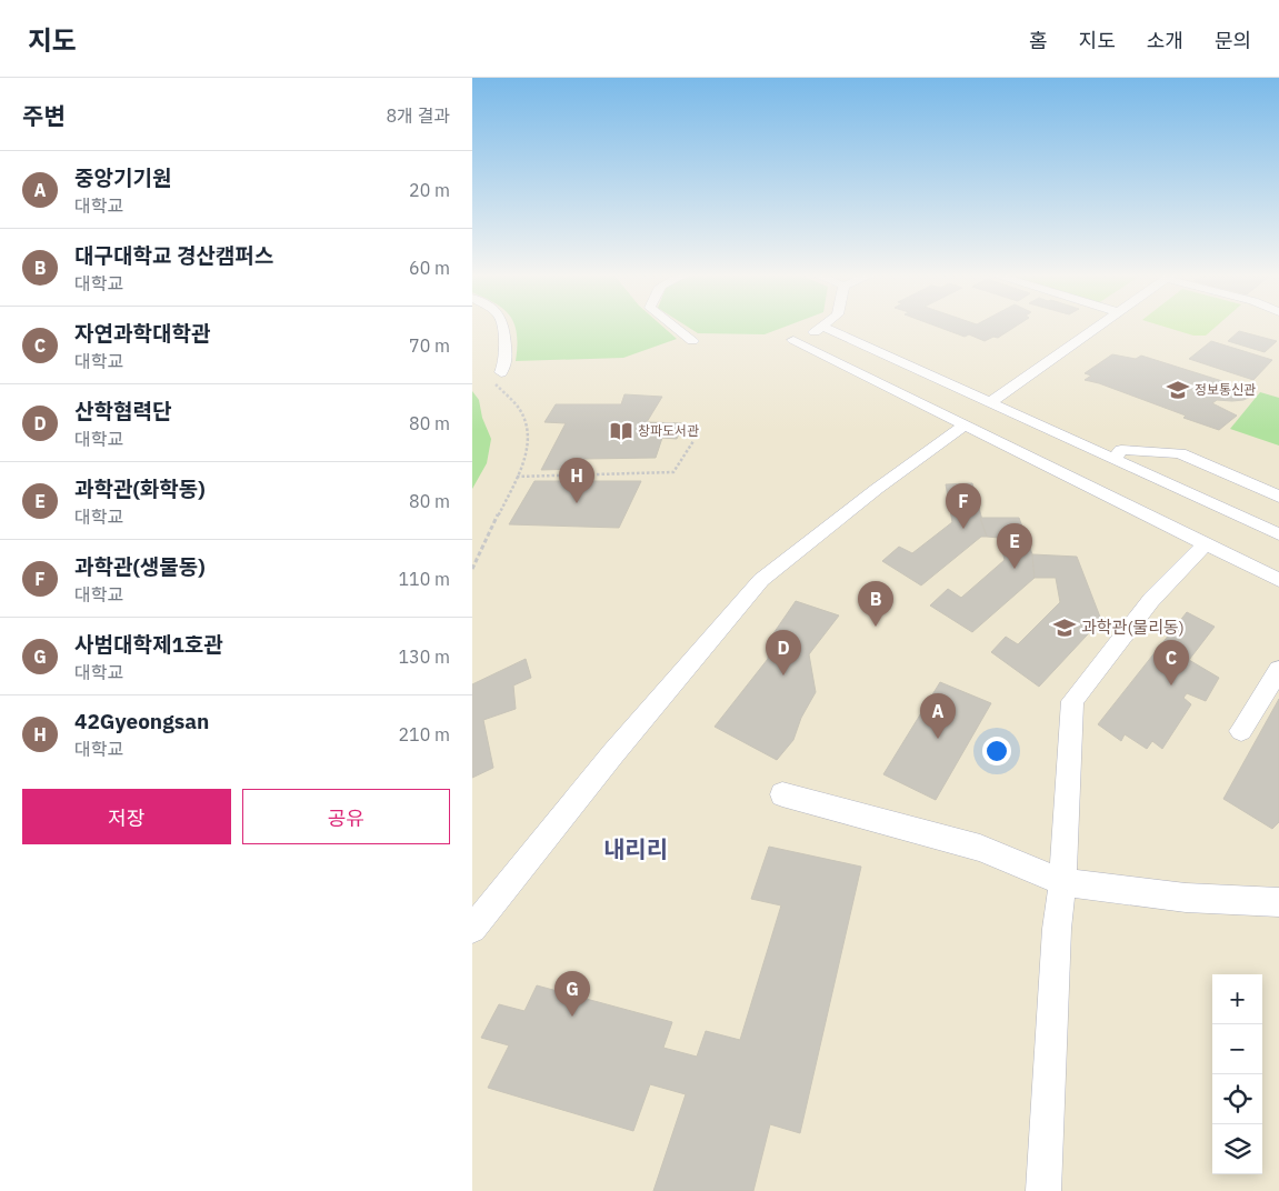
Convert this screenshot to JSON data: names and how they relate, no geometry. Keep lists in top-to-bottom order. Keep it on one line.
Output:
{"districts":["내리리"],"places":{"school or university":["정보통신관","과학관(물리동)"],"library":["창파도서관"]},"page":{"header":"지도","nav":["홈","지도","소개","문의"],"heading":["주변","8개 결과"],"list":[{"mark":"A","name":"중앙기기원","note":"대학교","value":"20 m"},{"mark":"B","name":"대구대학교 경산캠퍼스","note":"대학교","value":"60 m"},{"mark":"C","name":"자연과학대학관","note":"대학교","value":"70 m"},{"mark":"D","name":"산학협력단","note":"대학교","value":"80 m"},{"mark":"E","name":"과학관(화학동)","note":"대학교","value":"80 m"},{"mark":"F","name":"과학관(생물동)","note":"대학교","value":"110 m"},{"mark":"G","name":"사범대학제1호관","note":"대학교","value":"130 m"},{"mark":"H","name":"42Gyeongsan","note":"대학교","value":"210 m"}],"pins":["H","F","E","B","D","C","A","G"],"buttons":["저장","공유"],"map_buttons":["+","−"]}}
